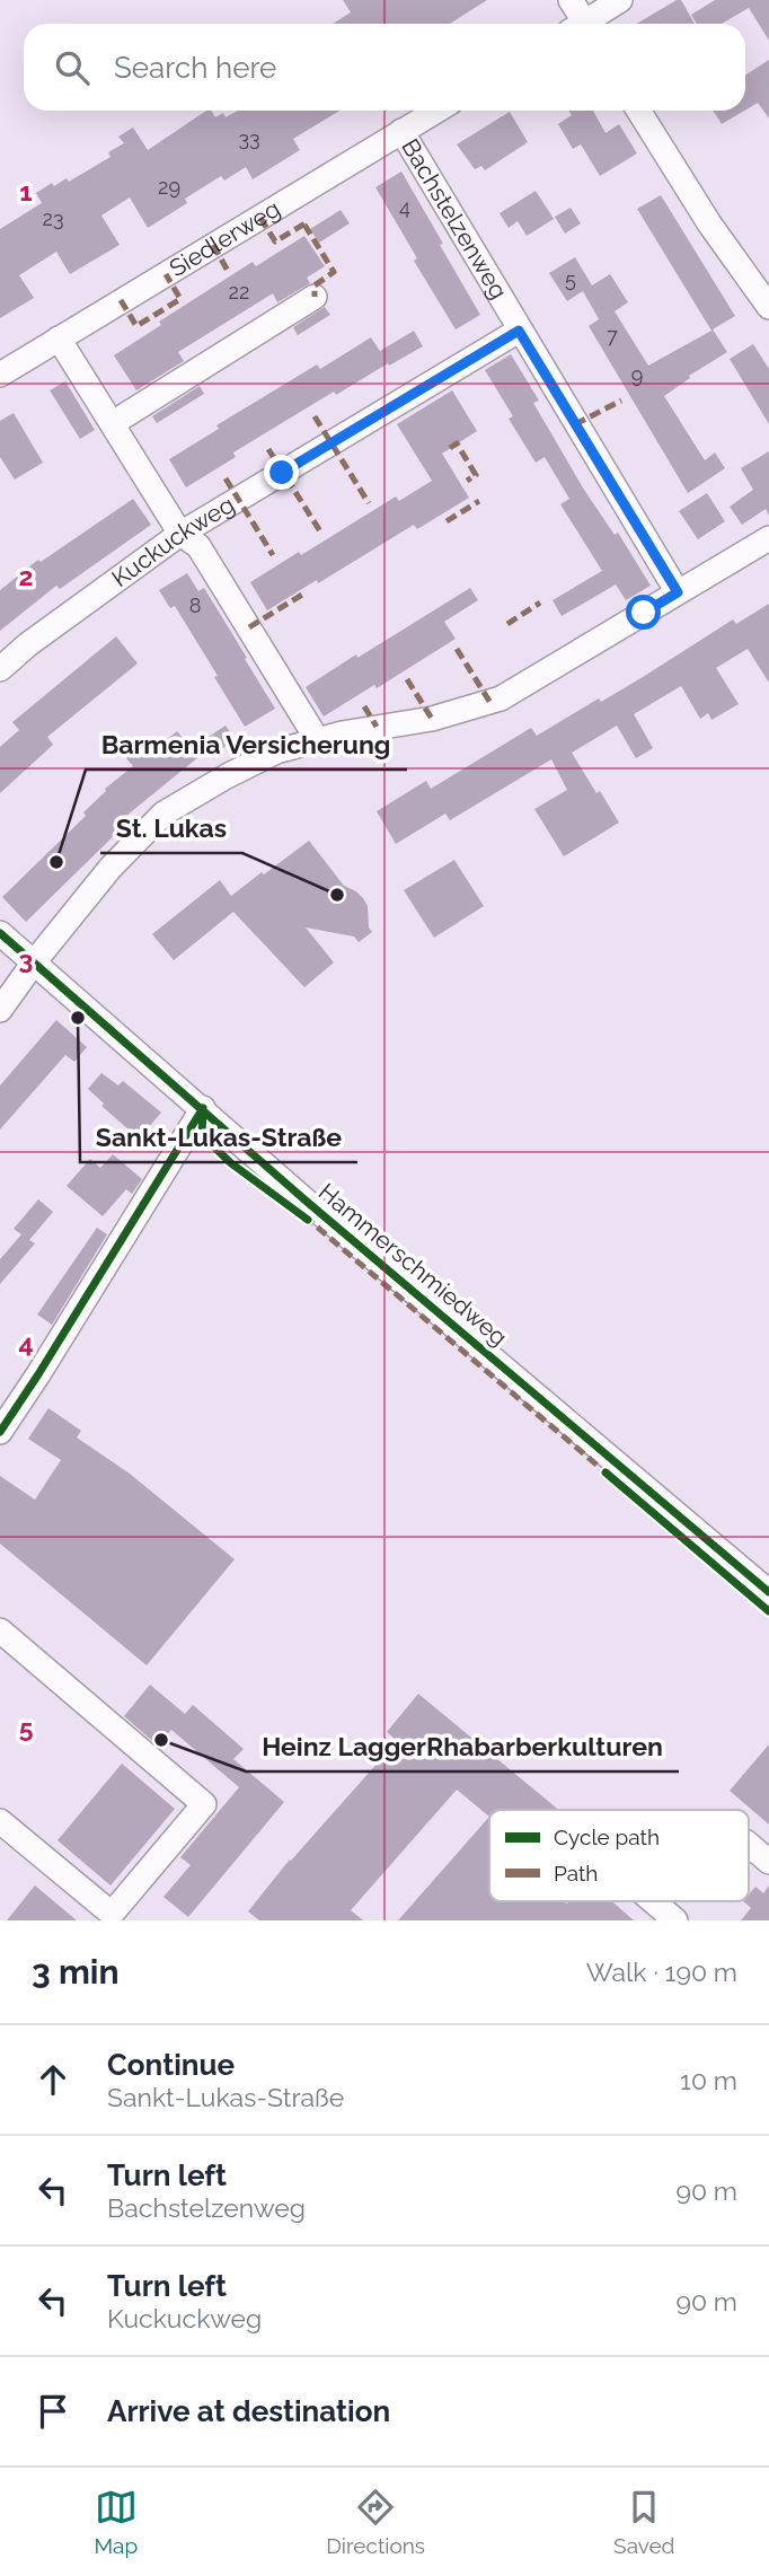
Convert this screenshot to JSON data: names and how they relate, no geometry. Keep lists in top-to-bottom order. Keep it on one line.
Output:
{"streets":{"street":["Bachstelzenweg","Siedlerweg","Kuckuckweg","Hammerschmiedweg"]},"crossings":[["Bachstelzenweg","Siedlerweg"],["Bachstelzenweg","Kuckuckweg"]],"places":["Barmenia Versicherung","St. Lukas","Sankt-Lukas-Straße","Heinz LaggerRhabarberkulturen"],"house_numbers":["33","29","4","23","5","22","7","9","8"],"legend":["Cycle path","Path"],"page":{"search":"Search here","heading":["3 min","Walk · 190 m"],"list":[["Continue","Sankt-Lukas-Straße","10 m"],["Turn left","Bachstelzenweg","90 m"],["Turn left","Kuckuckweg","90 m"],"Arrive at destination"],"nav":["Map","Directions","Saved"]},"grid":{"rows":["1","2","3","4","5"]}}
